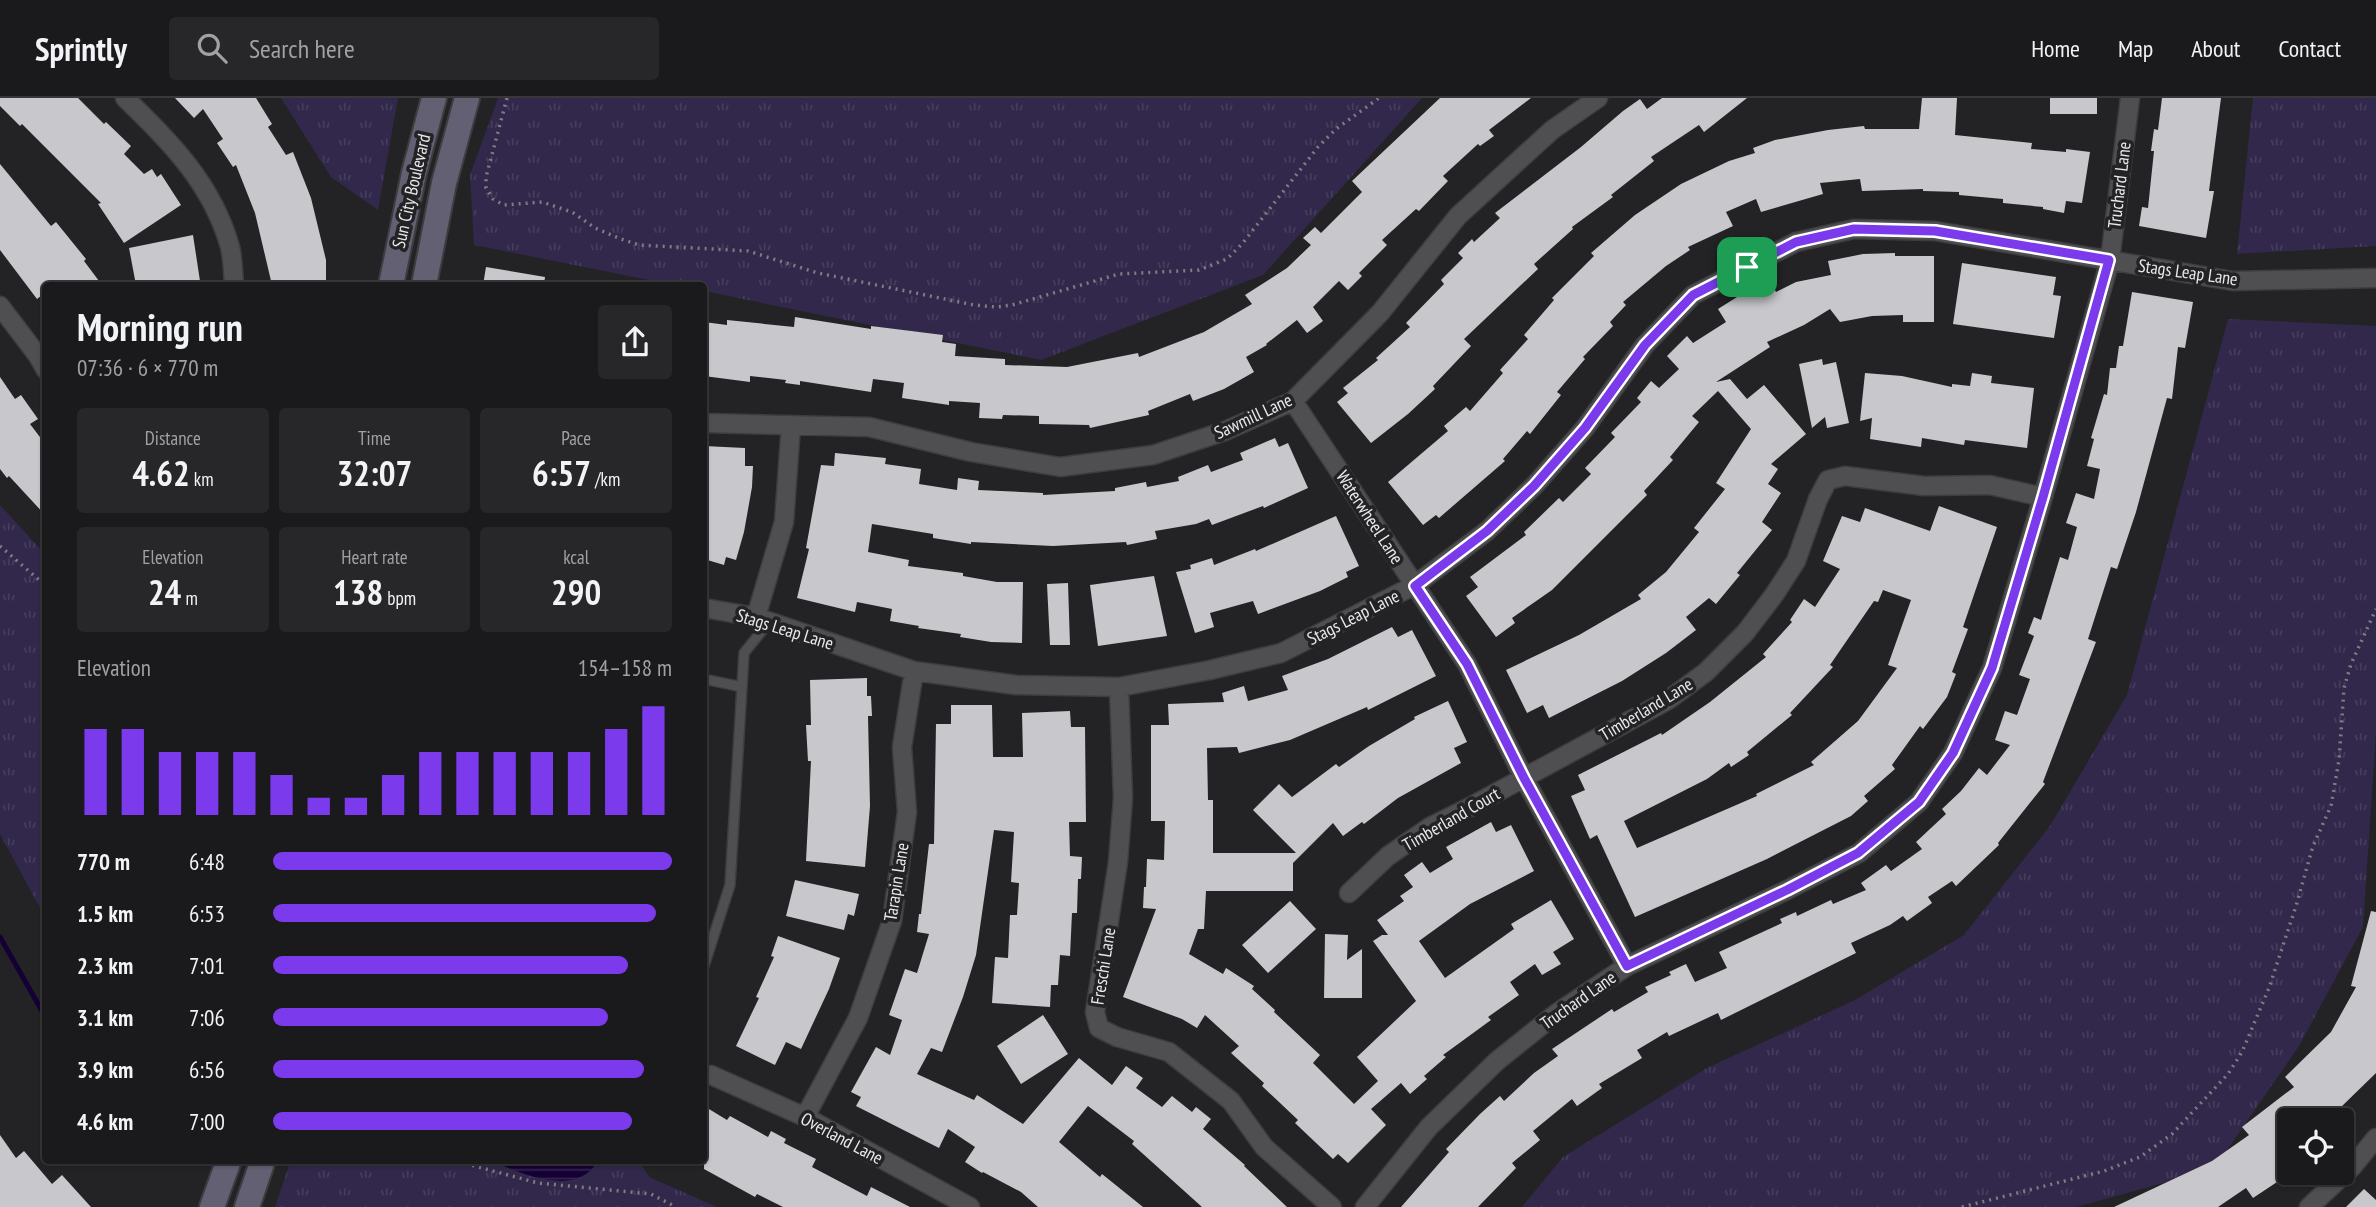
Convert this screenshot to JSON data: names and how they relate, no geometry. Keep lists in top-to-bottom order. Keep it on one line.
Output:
{"streets":{"street":["Truchard Lane","Sun City Boulevard","Stags Leap Lane","Sawmill Lane","Waterwheel Lane","Timberland Lane","Timberland Court","Tarapin Lane","Freschi Lane","Overland Lane"]},"crossings":[["Truchard Lane","Stags Leap Lane"],["Truchard Lane","Waterwheel Lane"],["Truchard Lane","Timberland Lane"],["Stags Leap Lane","Waterwheel Lane"],["Stags Leap Lane","Tarapin Lane"],["Stags Leap Lane","Freschi Lane"],["Sawmill Lane","Waterwheel Lane"],["Waterwheel Lane","Timberland Lane"],["Waterwheel Lane","Timberland Court"],["Timberland Lane","Timberland Court"],["Tarapin Lane","Overland Lane"]],"page":{"header":"Sprintly","search":"Search here","nav":["Home","Map","About","Contact"],"heading":["Morning run","07:36 · 6 × 770 m"],"stats":[["Distance","4.62 km"],["Time","32:07"],["Pace","6:57 /km"],["Elevation","24 m"],["Heart rate","138 bpm"],["kcal","290"]],"chart":["Elevation","154–158 m"],"list":[{"name":"770 m","note":"6:48"},{"name":"1.5 km","note":"6:53"},{"name":"2.3 km","note":"7:01"},{"name":"3.1 km","note":"7:06"},{"name":"3.9 km","note":"6:56"},{"name":"4.6 km","note":"7:00"}]}}
